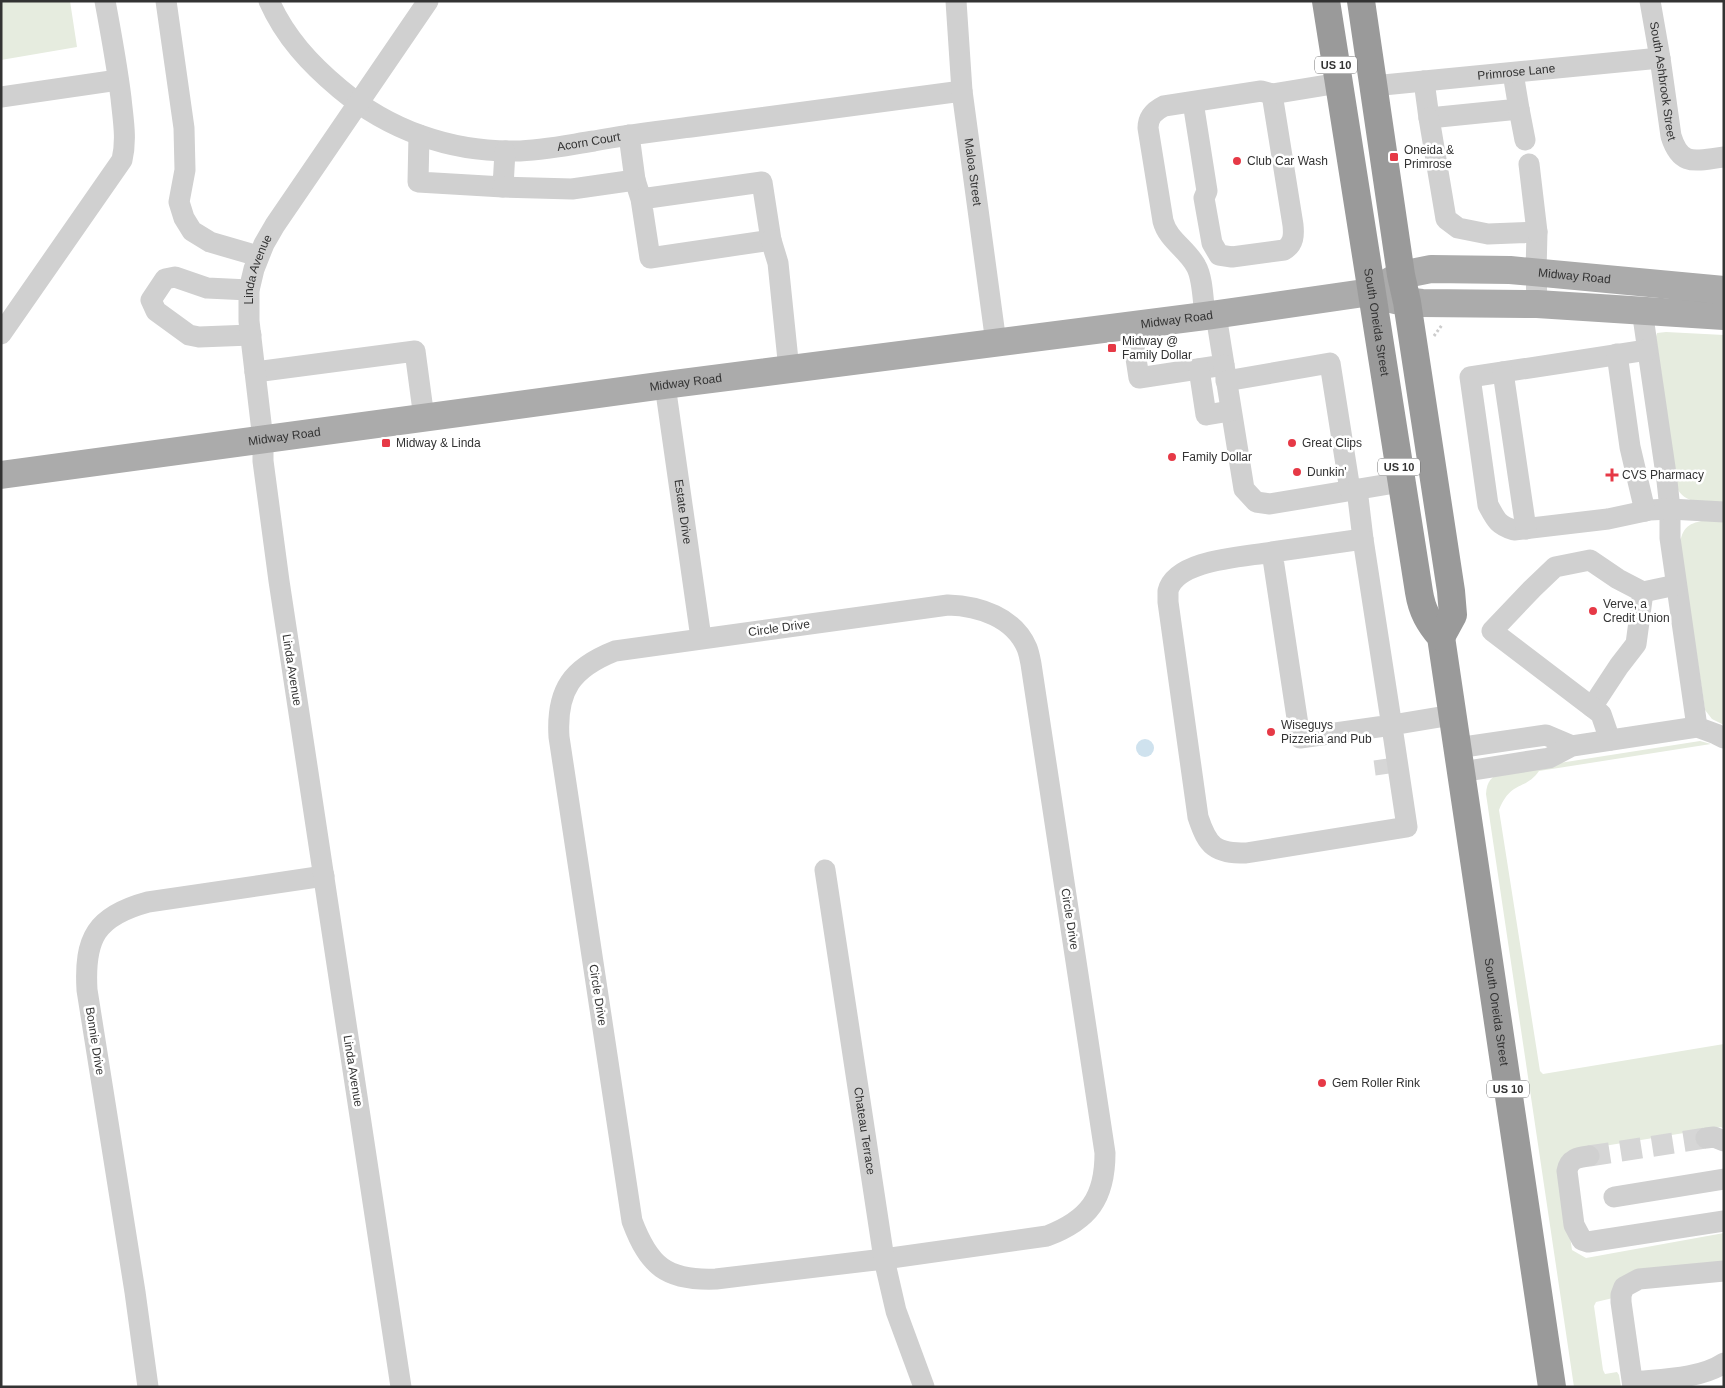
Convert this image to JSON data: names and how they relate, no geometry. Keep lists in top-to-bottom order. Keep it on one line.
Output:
{"streets":{"highway":["US 10","South Oneida Street"],"main road":["Midway Road"],"street":["Primrose Lane","South Ashbrook Street","Acorn Court","Maloa Street","Linda Avenue","Estate Drive","Circle Drive","Bonnie Drive","Chateau Terrace"]},"crossings":[["US 10","Primrose Lane"],["US 10","Midway Road"],["US 10","South Oneida Street"],["Primrose Lane","South Ashbrook Street"],["Acorn Court","Maloa Street"],["Acorn Court","Linda Avenue"],["Maloa Street","Midway Road"],["Linda Avenue","Midway Road"],["Linda Avenue","Bonnie Drive"],["Midway Road","South Oneida Street"],["Midway Road","Estate Drive"],["Estate Drive","Circle Drive"],["Circle Drive","Chateau Terrace"]],"places":{"transit":["Oneida & Primrose","Midway @ Family Dollar","Midway & Linda"],"other":["Club Car Wash","Great Clips","Family Dollar","Dunkin'","Verve, a Credit Union","Wiseguys Pizzeria and Pub","Gem Roller Rink"],"health":["CVS Pharmacy"]}}
